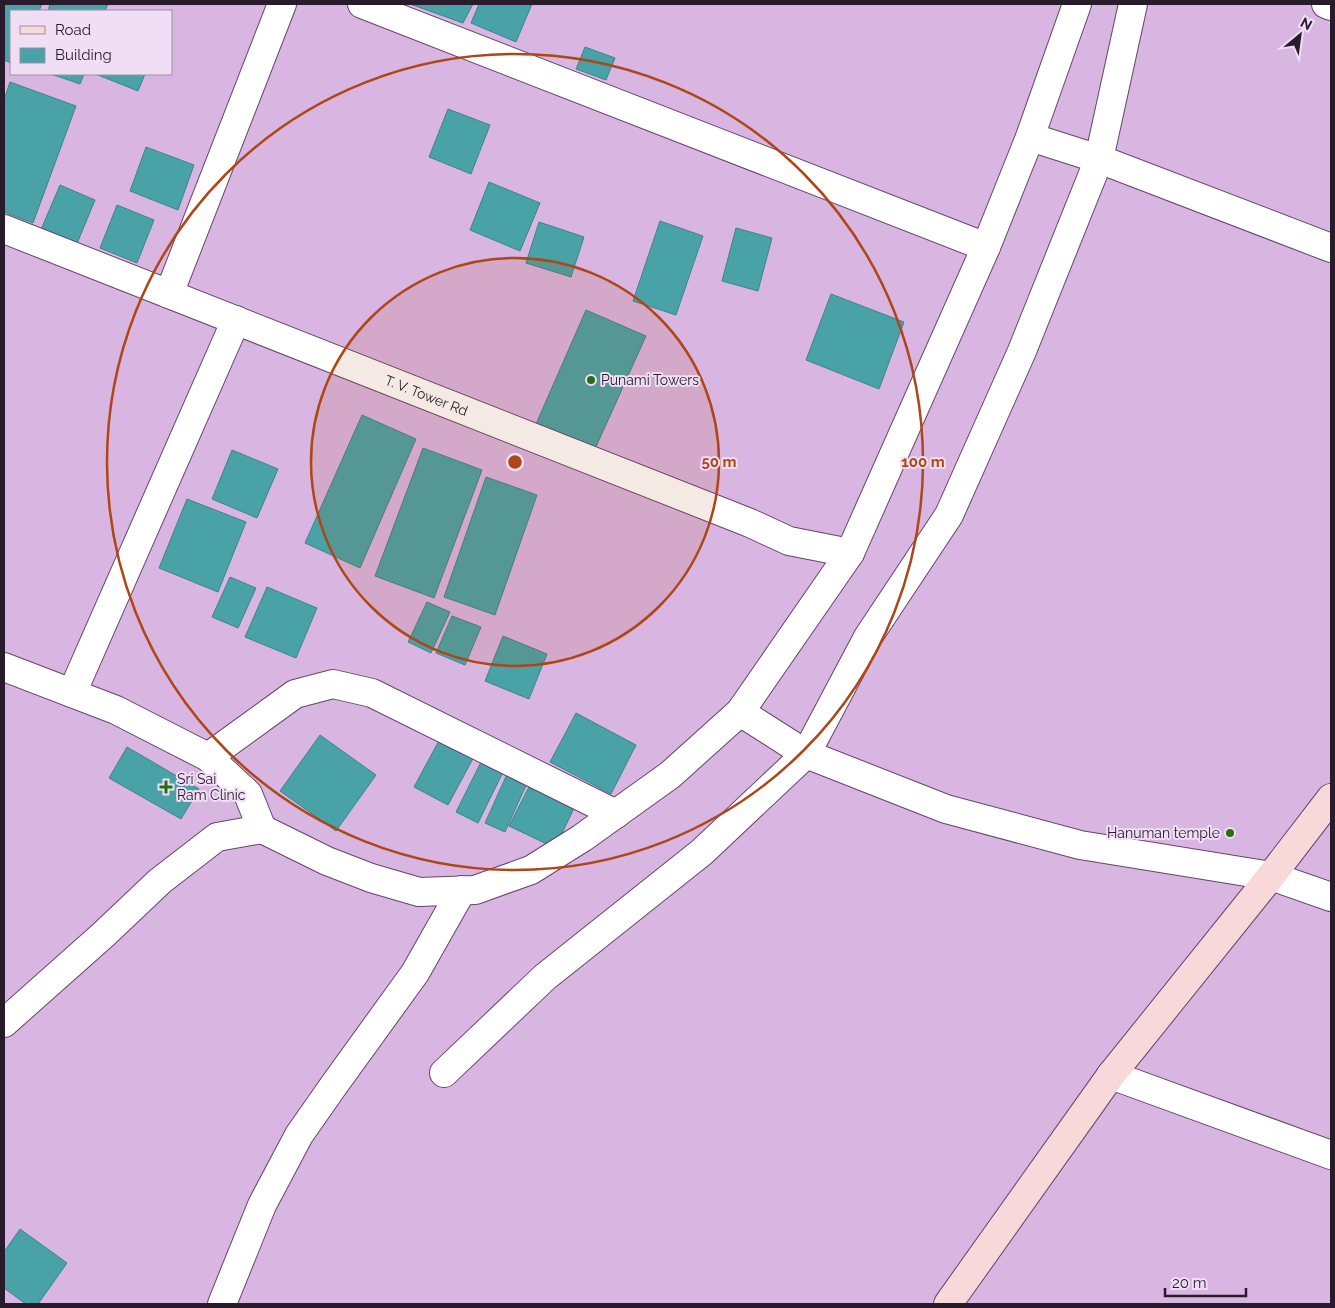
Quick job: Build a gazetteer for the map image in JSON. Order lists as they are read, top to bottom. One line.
{"streets":{"street":["T. V. Tower Rd"]},"places":{"other":["Punami Towers","Hanuman temple"],"health":["Sri Sai Ram Clinic"]},"legend":["Road","Building"],"scale_bar":"20 m","north":"top right","rings":["50 m","100 m"]}
